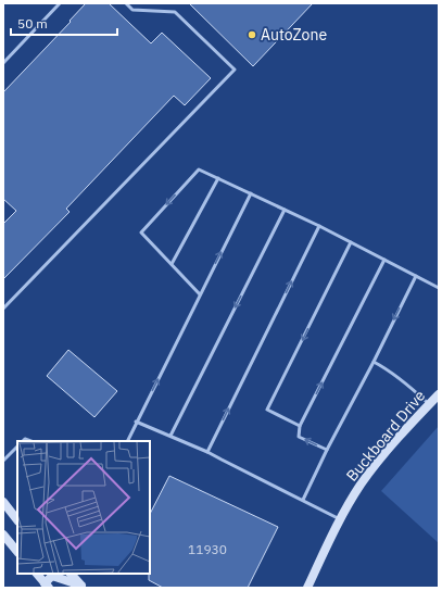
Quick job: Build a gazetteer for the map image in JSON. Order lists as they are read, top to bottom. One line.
{"streets":{"street":["Buckboard Drive"]},"places":["AutoZone"],"house_numbers":["11930"],"scale_bar":"50 m"}
